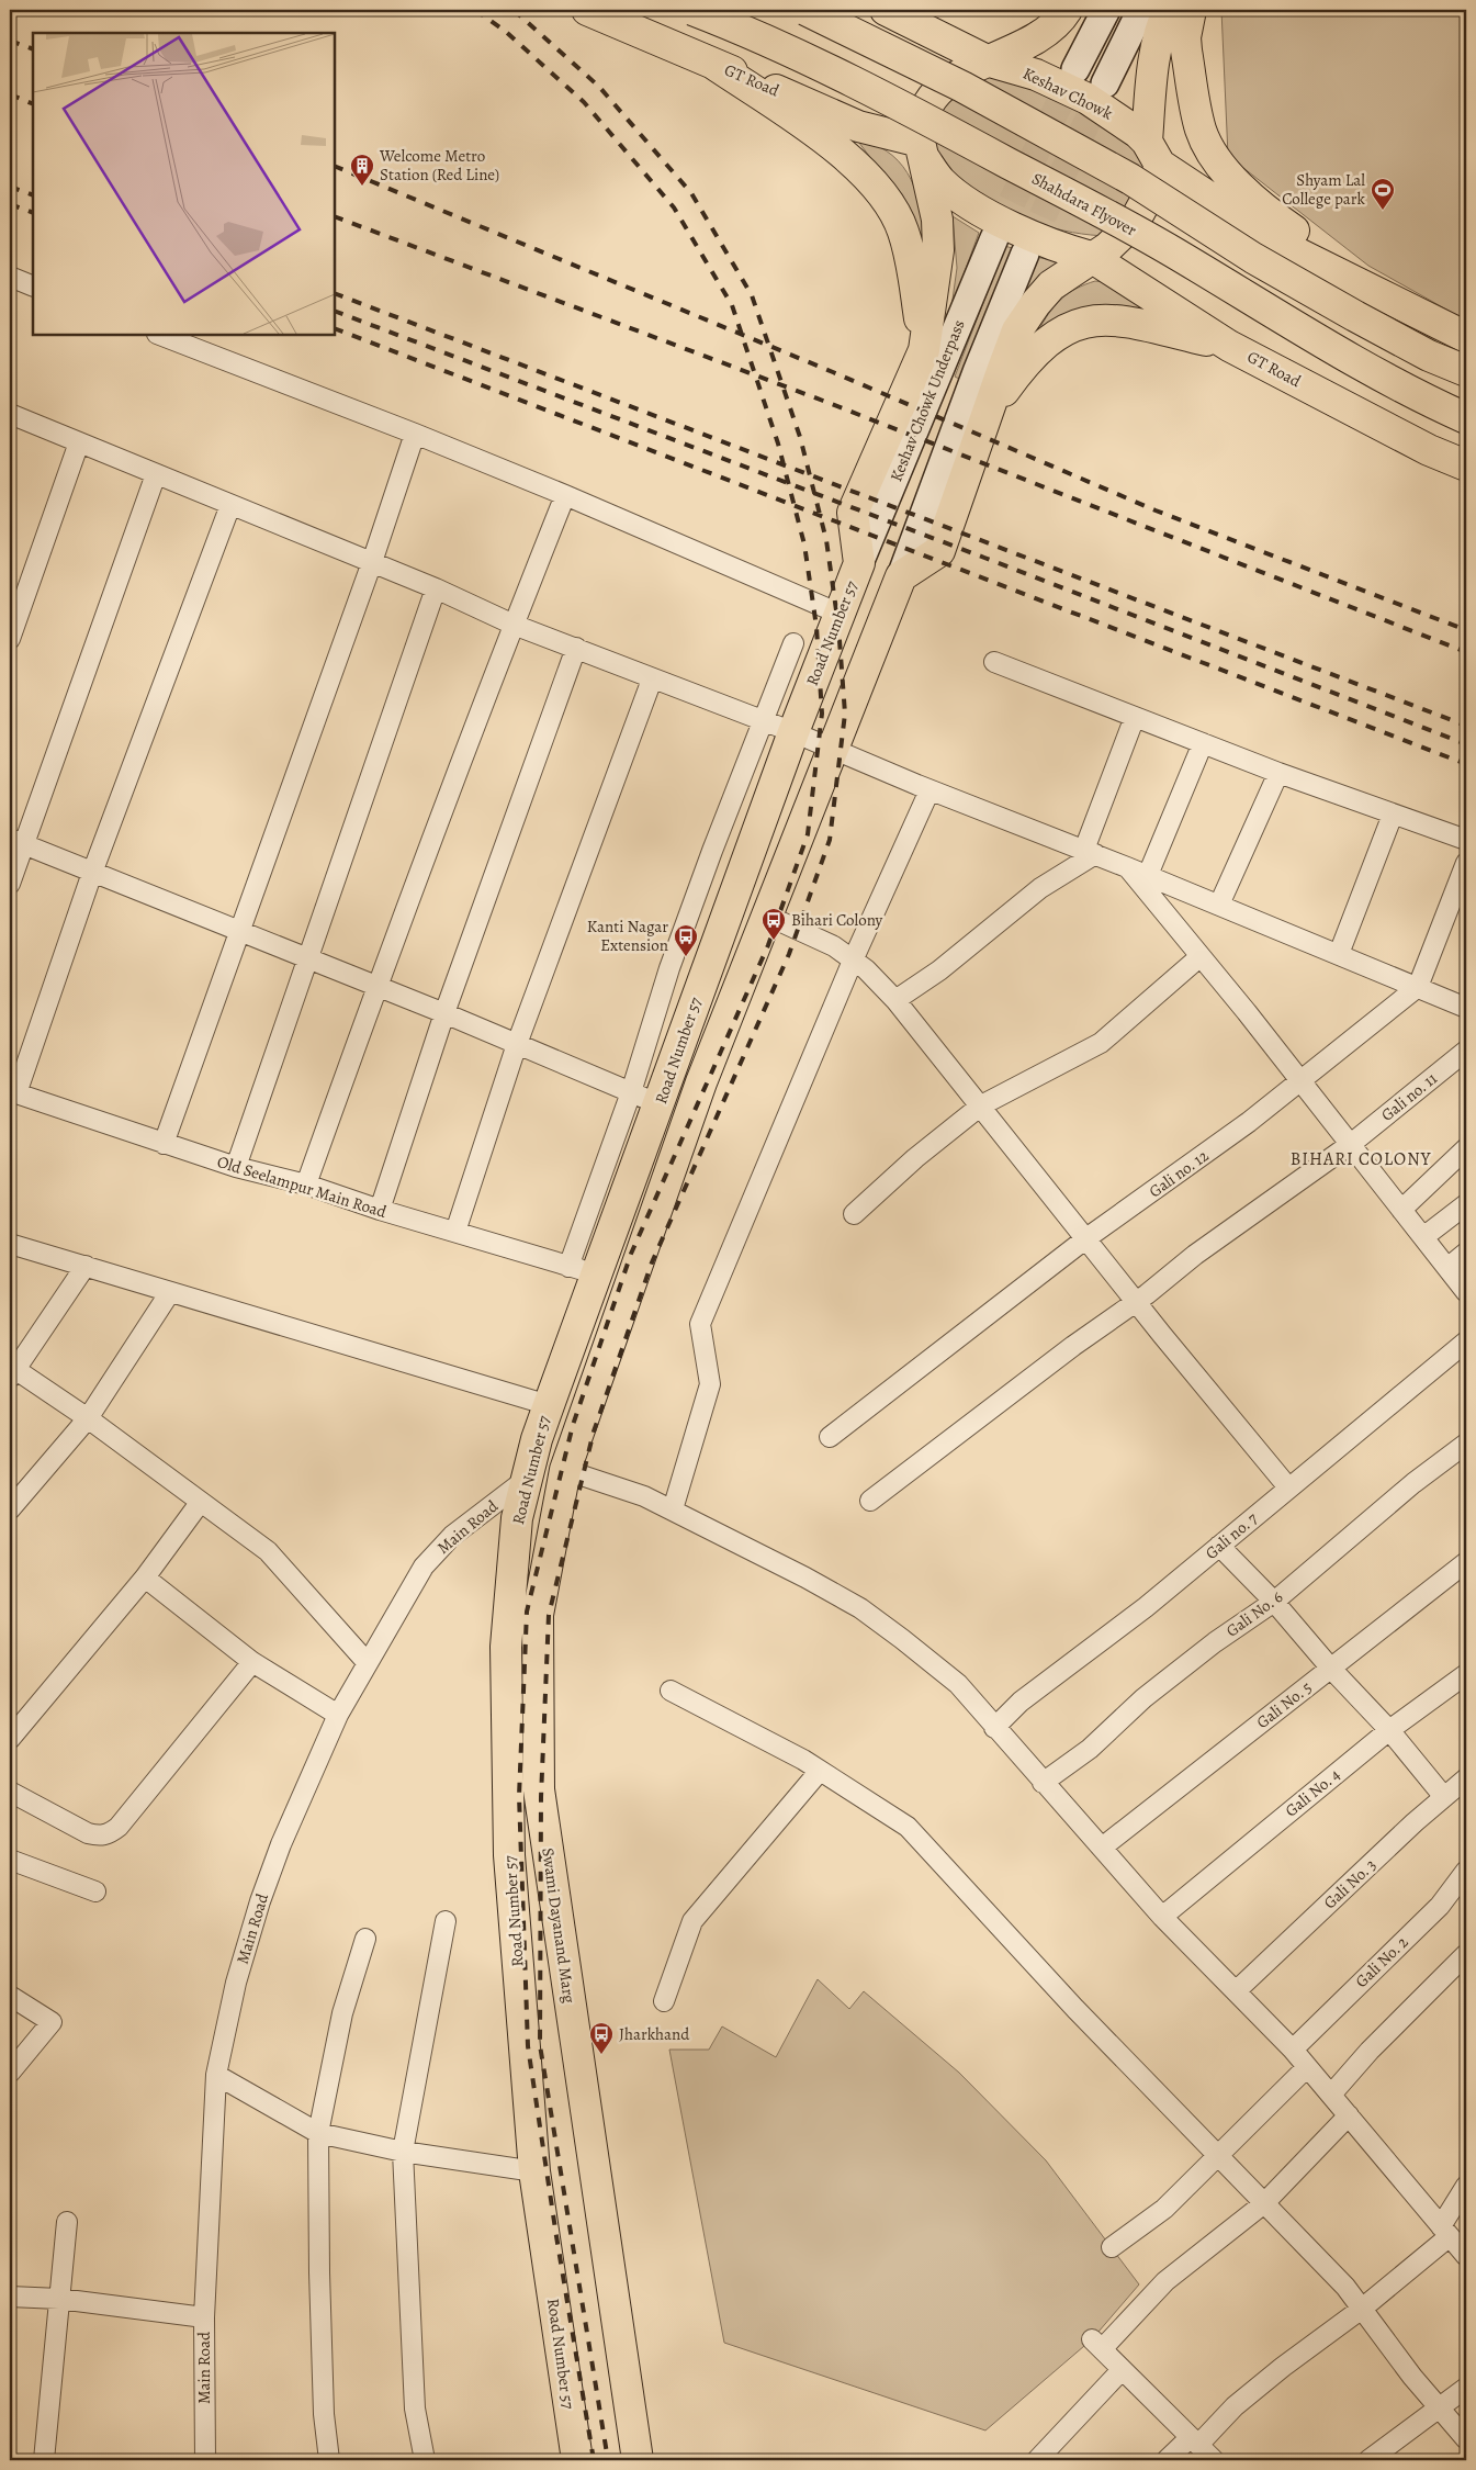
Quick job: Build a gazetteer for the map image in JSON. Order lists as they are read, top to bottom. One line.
{"streets":{"main road":["GT Road","Keshav Chowk","Shahdara Flyover","Keshav Chowk Underpass","Road Number 57","Swami Dayanand Marg"],"street":["Gali no. 11","Gali no. 12","Old Seelampur Main Road","Main Road","Gali no. 7","Gali No. 6","Gali No. 5","Gali No. 4","Gali No. 3","Gali No. 2"]},"crossings":[["Keshav Chowk Underpass","Road Number 57"],["Road Number 57","Old Seelampur Main Road"],["Road Number 57","Main Road"],["Road Number 57","Swami Dayanand Marg"]],"districts":["BIHARI COLONY"],"places":{"building":["Welcome Metro Station (Red Line)"],"sports":["Shyam Lal College park"],"bus stop":["Bihari Colony","Kanti Nagar Extension","Jharkhand"]}}
